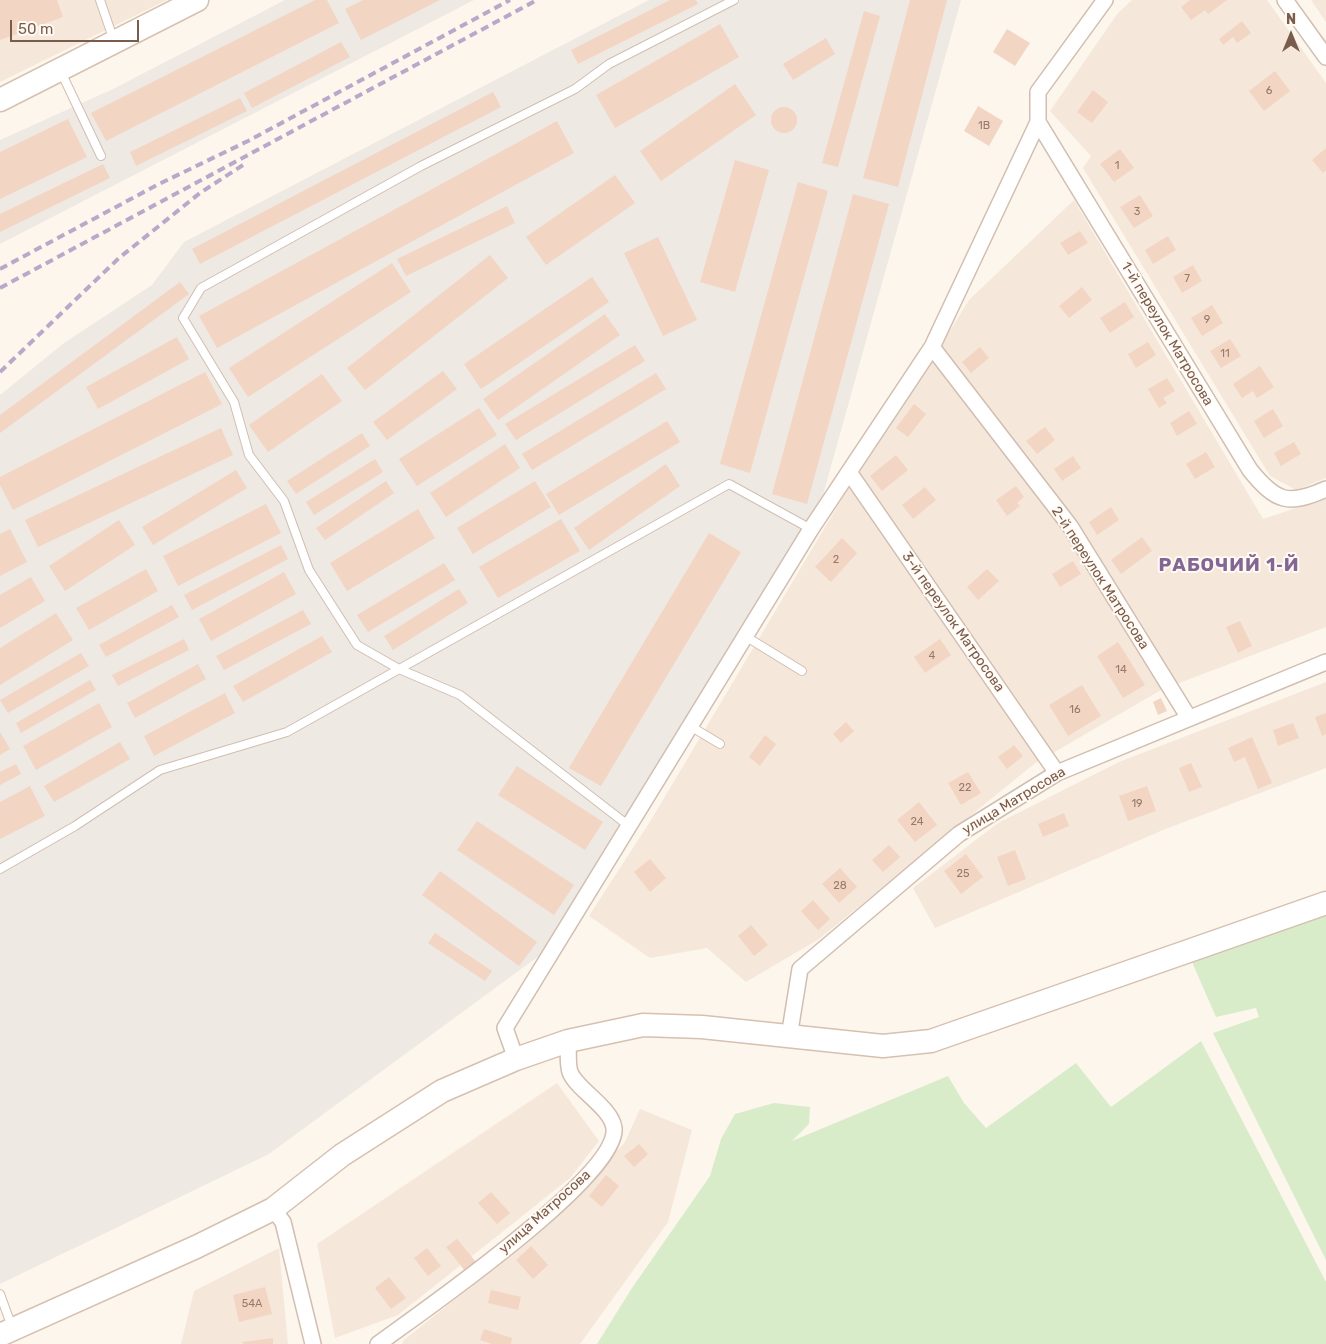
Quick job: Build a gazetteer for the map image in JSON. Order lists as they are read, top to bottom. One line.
{"streets":{"street":["1-й переулок Матросова","2-й переулок Матросова","3-й переулок Матросова","улица Матросова"]},"crossings":[["2-й переулок Матросова","улица Матросова"],["3-й переулок Матросова","улица Матросова"]],"districts":["РАБОЧИЙ 1‑Й"],"house_numbers":["6","1В","1","3","7","9","11","2","4","14","16","22","19","24","25","28","54А"],"scale_bar":"50 m","north":"top"}
